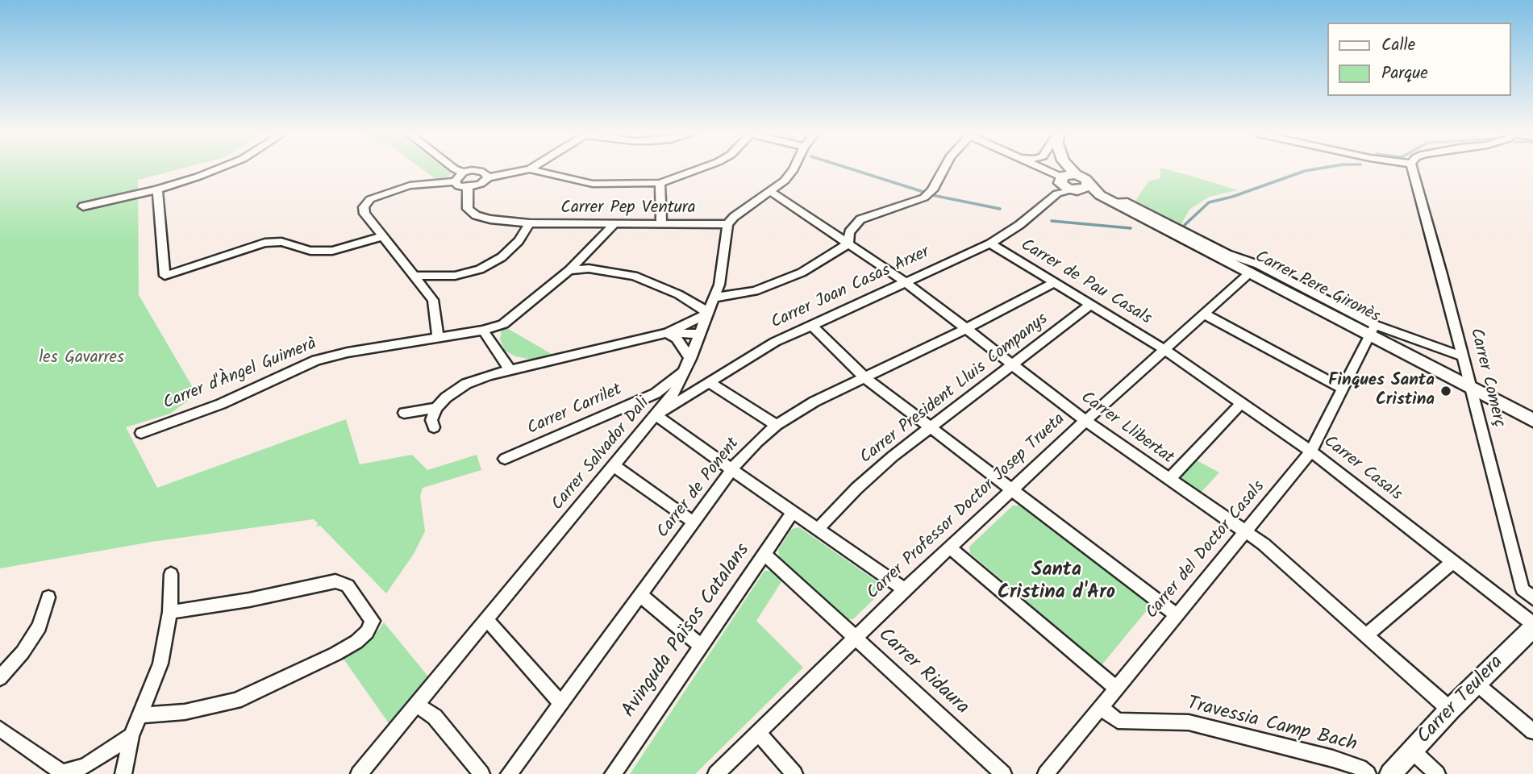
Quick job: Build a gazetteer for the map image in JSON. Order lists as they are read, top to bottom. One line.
{"streets":{"street":["Carrer Pep Ventura","Carrer de Pau Casals","Carrer Pere Gironès","Carrer Joan Casas Arxer","Carrer d'Àngel Guimerà","Carrer Comerç","Carrer President Lluis Companys","Carrer Carrilet","Carrer Llibertat","Carrer Salvador Dali","Carrer Casals","Carrer de Ponent","Carrer Professor Doctor Josep Trueta","Carrer del Doctor Casals","Avinguda Països Catalans","Carrer Ridaura","Carrer Teulera","Travessia Camp Bach"]},"crossings":[["Carrer Pep Ventura","Carrer d'Àngel Guimerà"],["Carrer Pep Ventura","Carrer Salvador Dali"],["Carrer de Pau Casals","Carrer Joan Casas Arxer"],["Carrer de Pau Casals","Carrer President Lluis Companys"],["Carrer de Pau Casals","Carrer Casals"],["Carrer de Pau Casals","Carrer de Ponent"],["Carrer de Pau Casals","Carrer Professor Doctor Josep Trueta"],["Carrer Pere Gironès","Carrer Comerç"],["Carrer Pere Gironès","Carrer Professor Doctor Josep Trueta"],["Carrer Pere Gironès","Carrer del Doctor Casals"],["Carrer Joan Casas Arxer","Carrer Llibertat"],["Carrer Joan Casas Arxer","Carrer Salvador Dali"],["Carrer President Lluis Companys","Carrer Llibertat"],["Carrer Carrilet","Carrer Salvador Dali"],["Carrer Llibertat","Carrer de Ponent"],["Carrer Llibertat","Carrer Professor Doctor Josep Trueta"],["Carrer Llibertat","Carrer del Doctor Casals"],["Carrer Llibertat","Carrer Teulera"],["Carrer Casals","Carrer Professor Doctor Josep Trueta"],["Carrer Casals","Carrer del Doctor Casals"],["Carrer Casals","Carrer Teulera"],["Carrer Professor Doctor Josep Trueta","Carrer Ridaura"],["Carrer del Doctor Casals","Travessia Camp Bach"],["Avinguda Països Catalans","Carrer Ridaura"]],"districts":["Santa Cristina d'Aro"],"parks":["les Gavarres"],"places":["Finques Santa Cristina"],"legend":["Calle","Parque"]}
